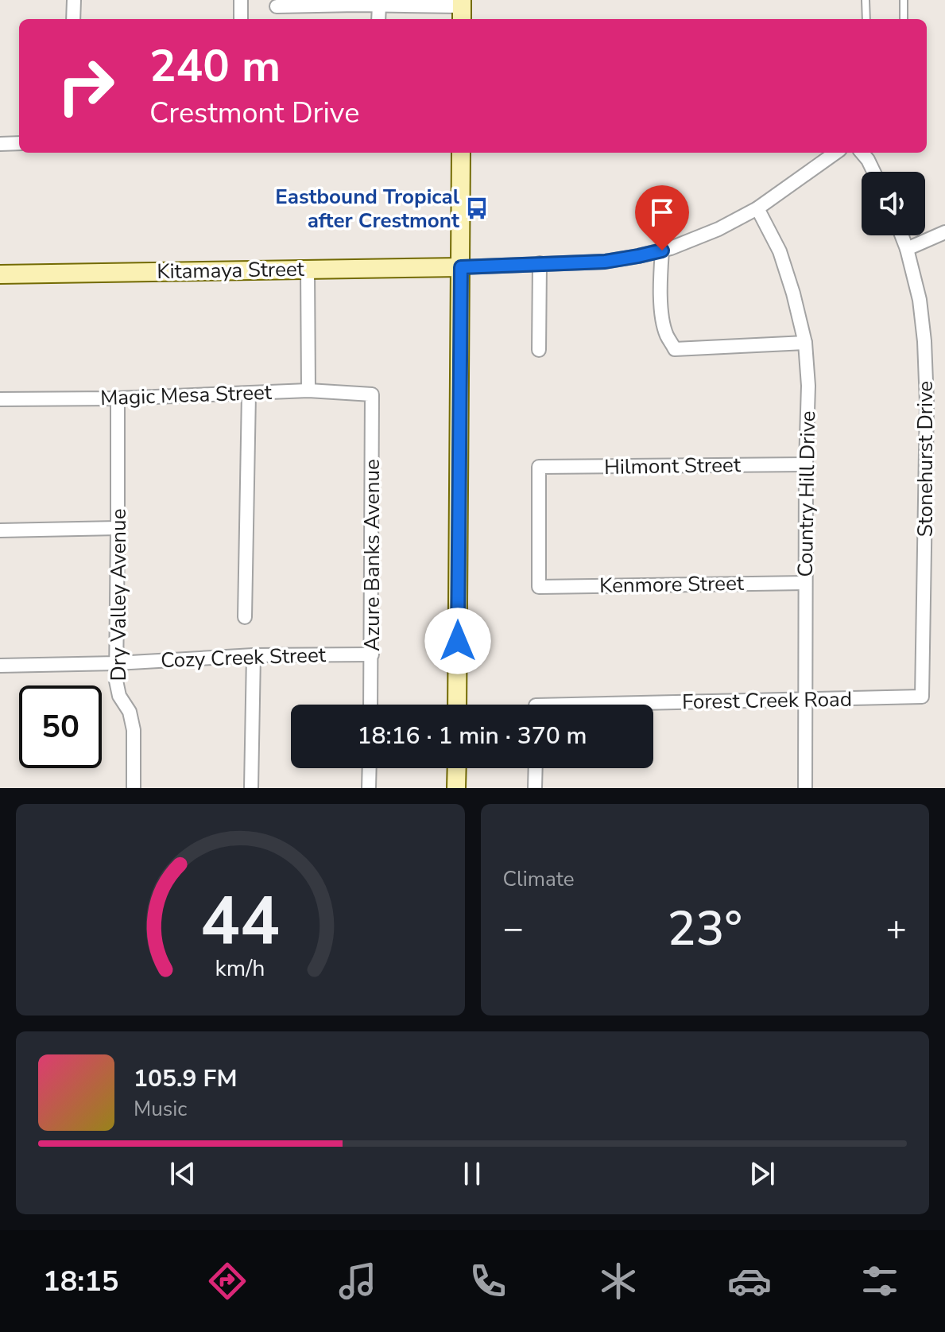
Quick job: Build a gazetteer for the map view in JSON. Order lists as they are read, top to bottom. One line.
{"streets":{"main road":["Kitamaya Street"],"street":["Magic Mesa Street","Stonehurst Drive","Hilmont Street","Country Hill Drive","Azure Banks Avenue","Kenmore Street","Dry Valley Avenue","Cozy Creek Street","Forest Creek Road"]},"crossings":[["Magic Mesa Street","Azure Banks Avenue"],["Magic Mesa Street","Dry Valley Avenue"],["Stonehurst Drive","Forest Creek Road"],["Hilmont Street","Country Hill Drive"],["Hilmont Street","Kenmore Street"],["Country Hill Drive","Kenmore Street"],["Country Hill Drive","Forest Creek Road"],["Azure Banks Avenue","Cozy Creek Street"],["Dry Valley Avenue","Cozy Creek Street"]],"places":{"bus stop":["Eastbound Tropical after Crestmont"]},"page":{"turn":["240 m","Crestmont Drive"],"limit":"50","trip":"18:16 · 1 min · 370 m","tile":"Climate","heat":["−","23°","+"],"song":["105.9 FM","Music"],"tabs":"18:15","gauge":["44","km/h"]}}
